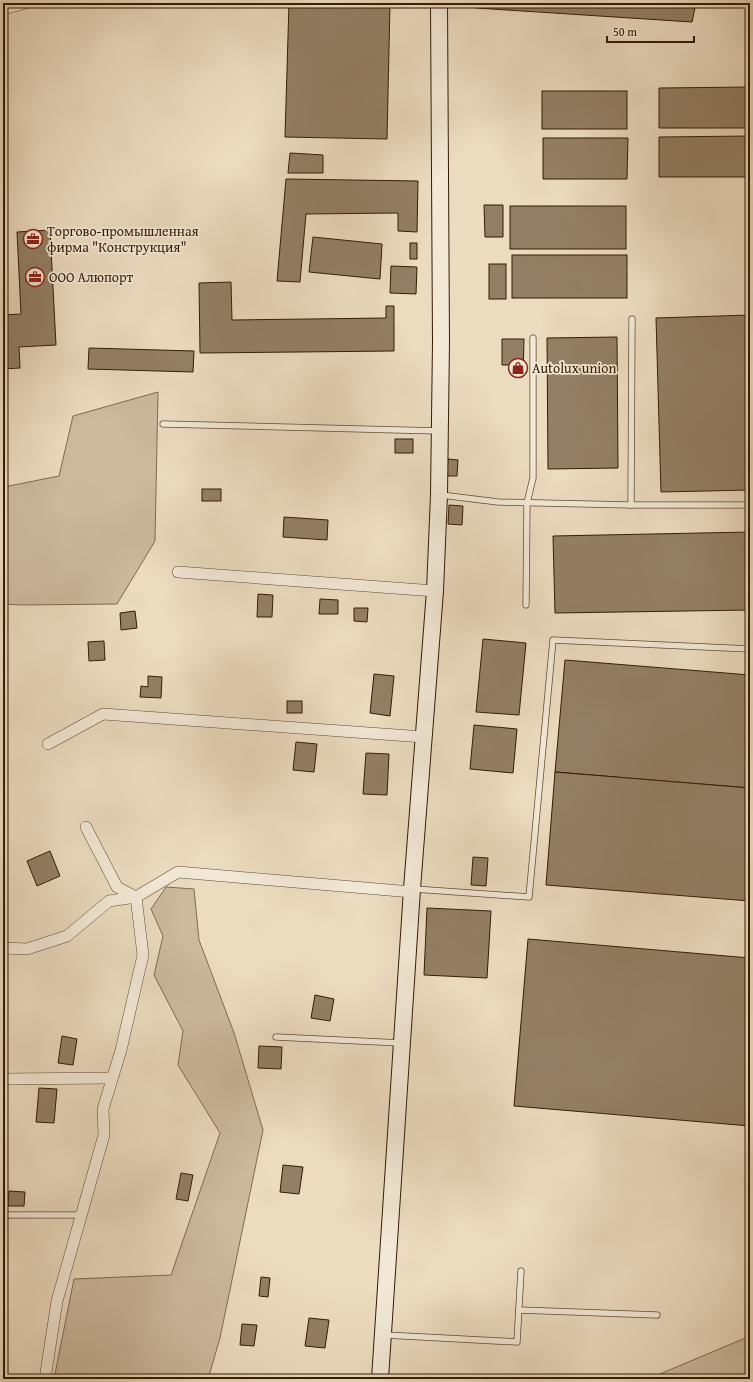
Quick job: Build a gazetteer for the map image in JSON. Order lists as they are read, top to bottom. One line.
{"places":{"office":["Торгово-промышленная фирма \"Конструкция\"","ООО Алюпорт"],"shop":["Autolux union"]},"scale_bar":"50 m"}
